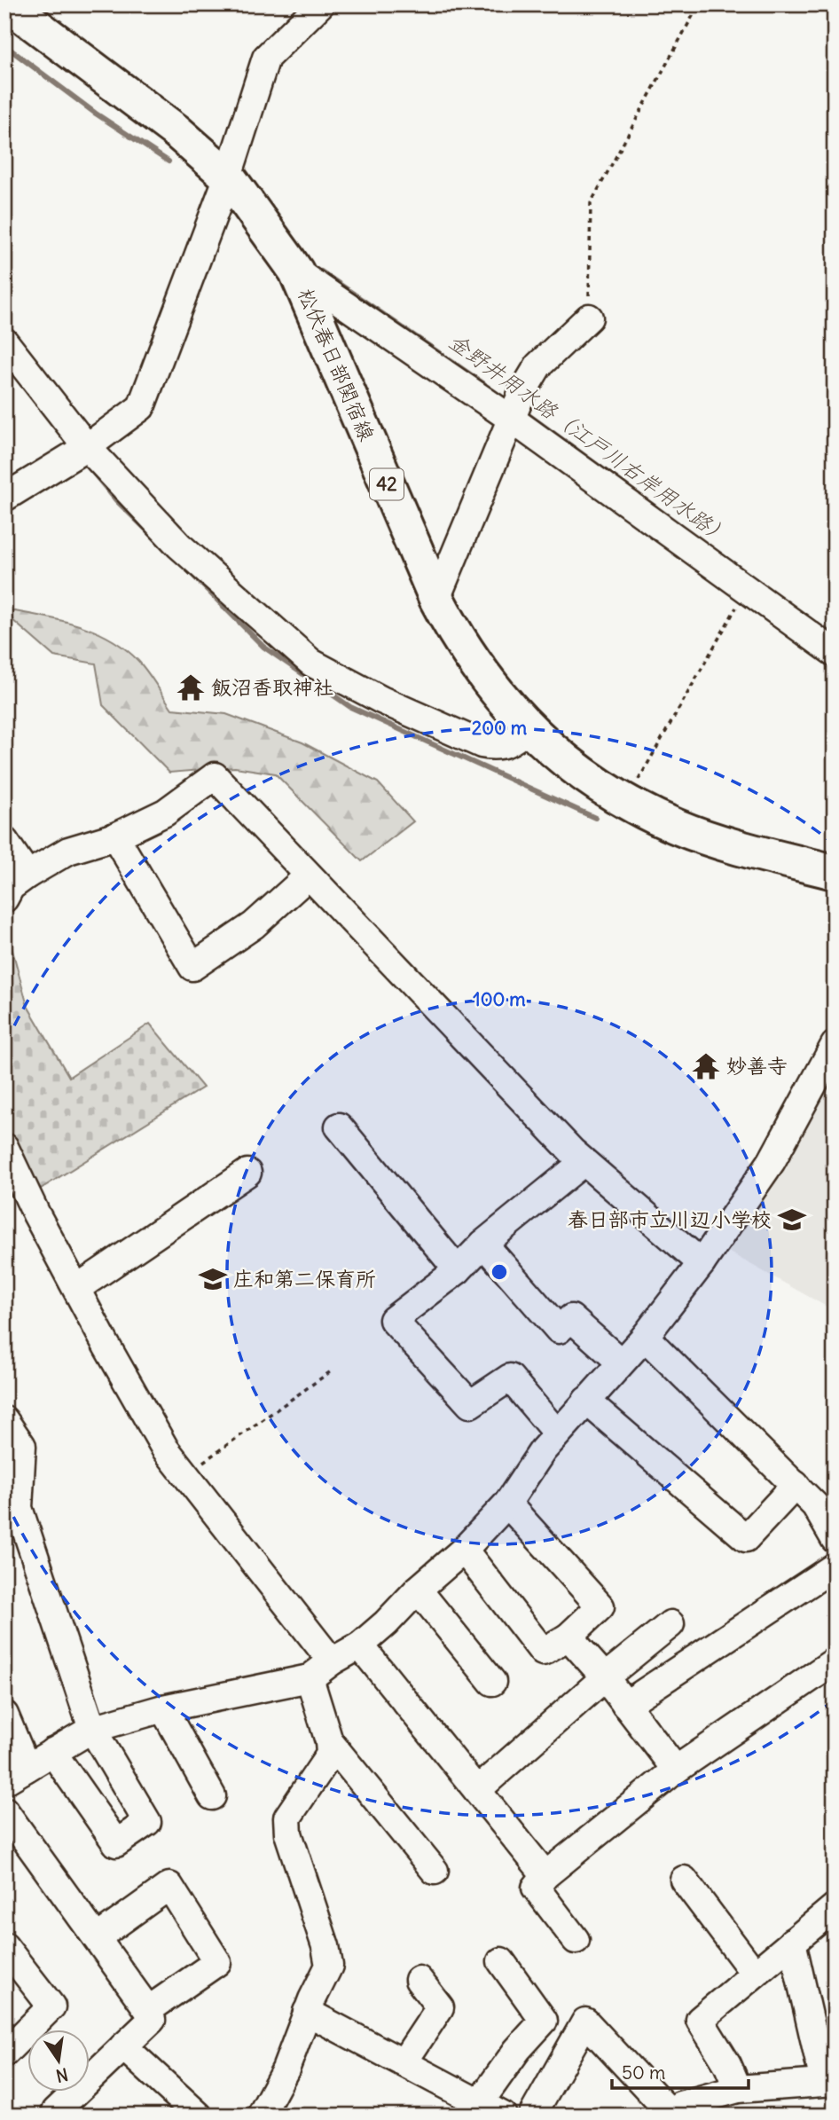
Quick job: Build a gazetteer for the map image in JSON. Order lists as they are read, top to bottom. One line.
{"streets":{"main road":["松伏春日部関宿線","42"]},"water":["金野井用水路（江戸川右岸用水路）"],"places":{"temple":["飯沼香取神社","妙善寺"],"school or university":["春日部市立川辺小学校","庄和第二保育所"]},"scale_bar":"50 m","north":"bottom","rings":["200 m","100 m"]}
